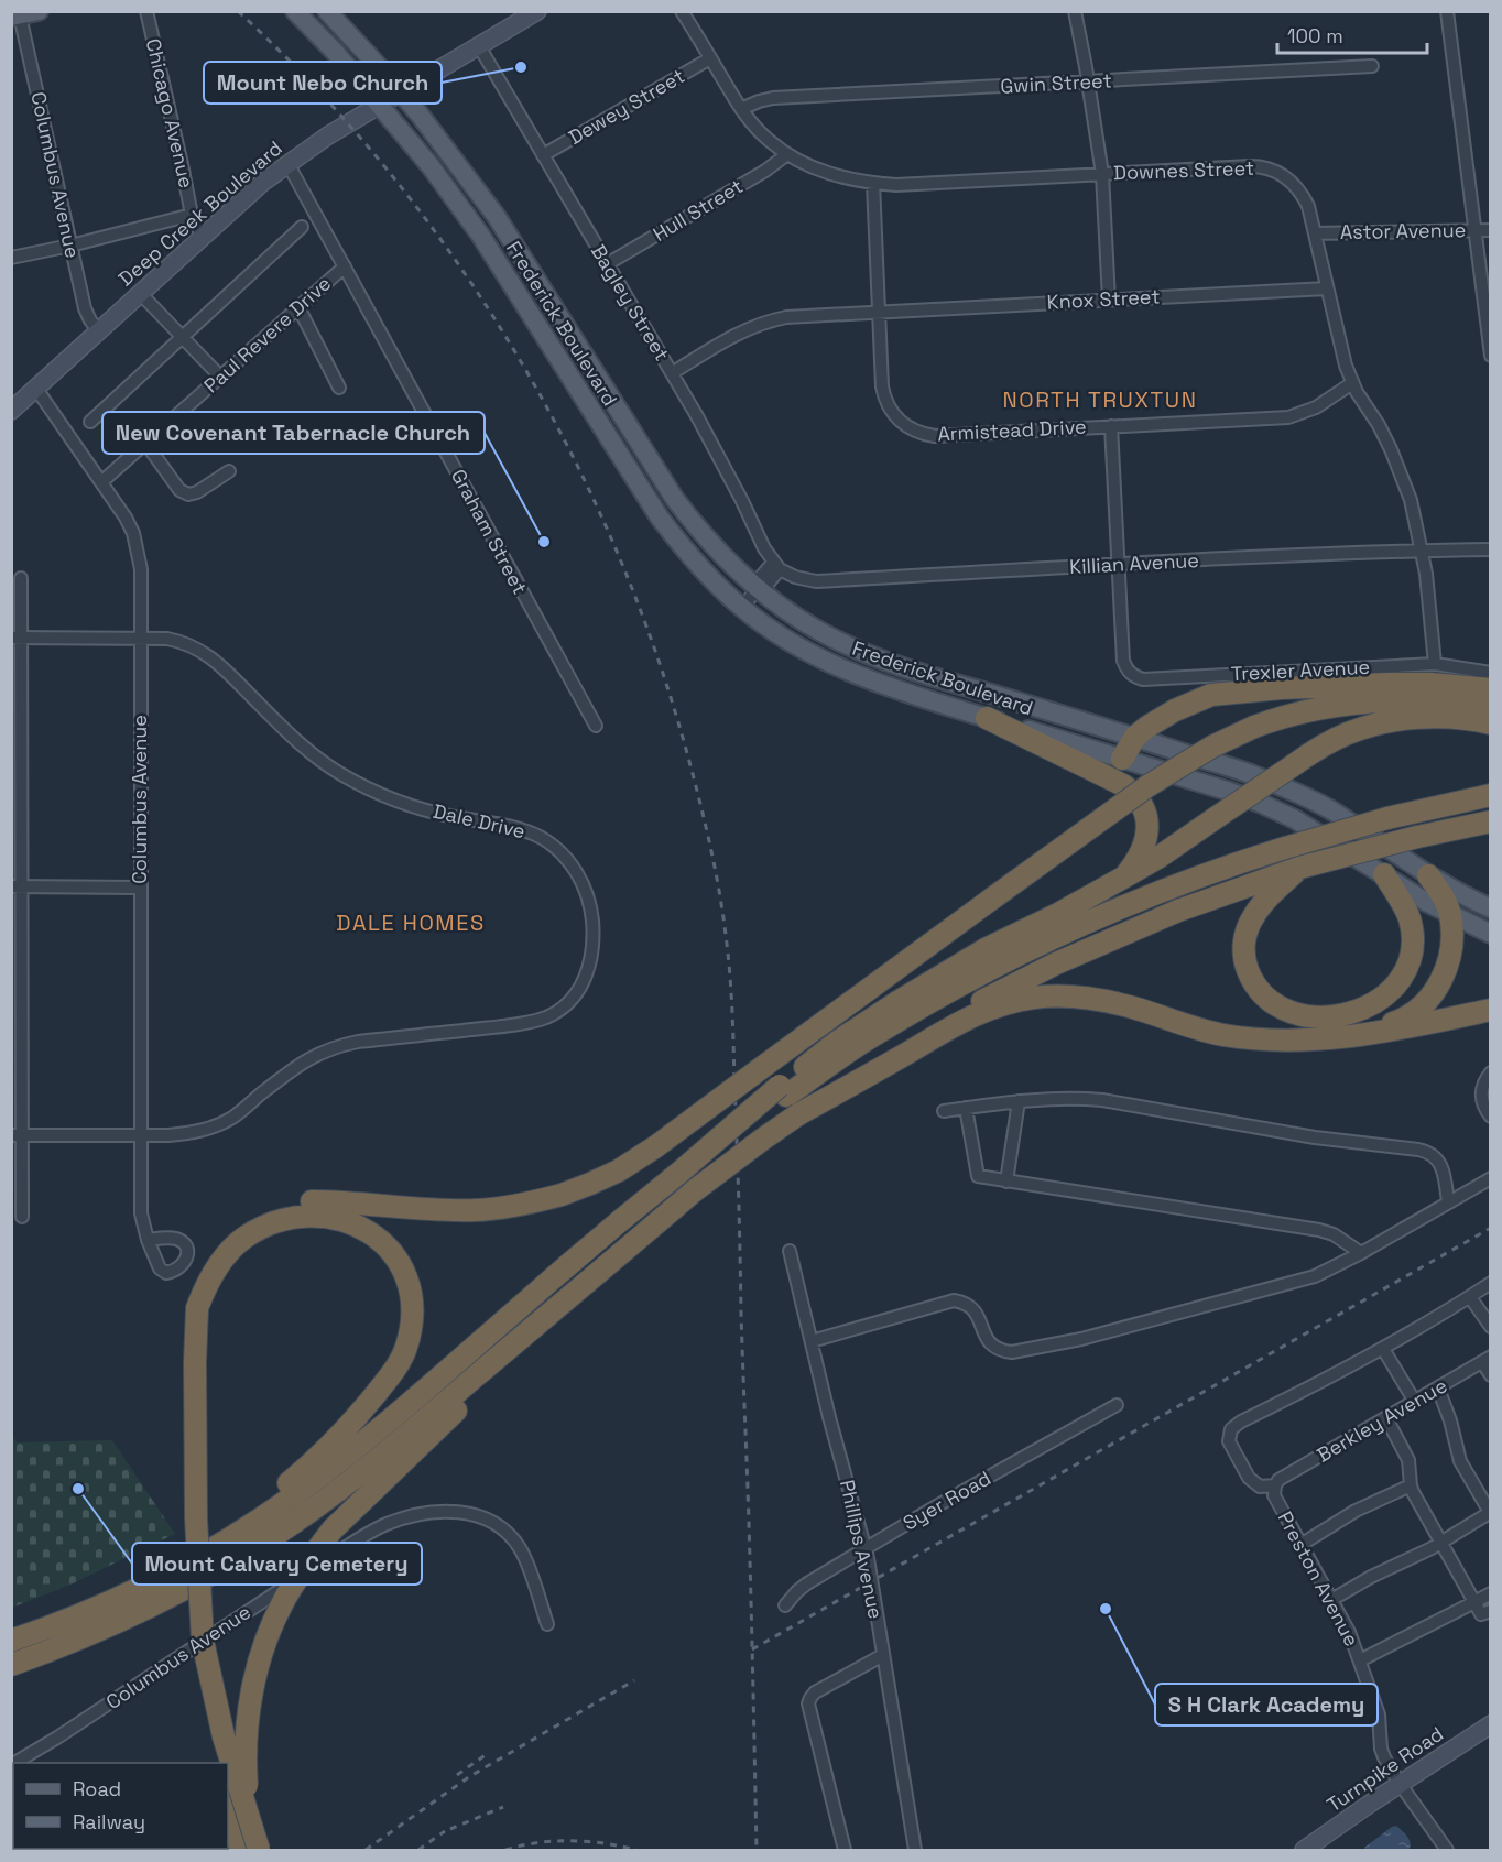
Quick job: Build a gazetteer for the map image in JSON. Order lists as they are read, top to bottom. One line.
{"streets":{"main road":["Frederick Boulevard"],"street":["Gwin Street","Dewey Street","Chicago Avenue","Downes Street","Columbus Avenue","Hull Street","Deep Creek Boulevard","Astor Avenue","Knox Street","Bagley Street","Paul Revere Drive","Armistead Drive","Graham Street","Killian Avenue","Trexler Avenue","Dale Drive","Berkley Avenue","Syer Road","Phillips Avenue","Preston Avenue","Turnpike Road"]},"crossings":[["Gwin Street","Downes Street"],["Dewey Street","Downes Street"],["Dewey Street","Bagley Street"],["Chicago Avenue","Deep Creek Boulevard"],["Downes Street","Hull Street"],["Downes Street","Astor Avenue"],["Downes Street","Knox Street"],["Downes Street","Armistead Drive"],["Downes Street","Killian Avenue"],["Downes Street","Trexler Avenue"],["Columbus Avenue","Deep Creek Boulevard"],["Columbus Avenue","Paul Revere Drive"],["Columbus Avenue","Dale Drive"],["Hull Street","Bagley Street"],["Deep Creek Boulevard","Bagley Street"],["Deep Creek Boulevard","Frederick Boulevard"],["Deep Creek Boulevard","Graham Street"],["Knox Street","Armistead Drive"],["Bagley Street","Killian Avenue"],["Paul Revere Drive","Graham Street"],["Killian Avenue","Trexler Avenue"],["Berkley Avenue","Preston Avenue"],["Syer Road","Phillips Avenue"],["Preston Avenue","Turnpike Road"]],"districts":["NORTH TRUXTUN","DALE HOMES"],"places":["Mount Nebo Church","New Covenant Tabernacle Church","Mount Calvary Cemetery","S H Clark Academy"],"legend":["Road","Railway"],"scale_bar":"100 m"}
